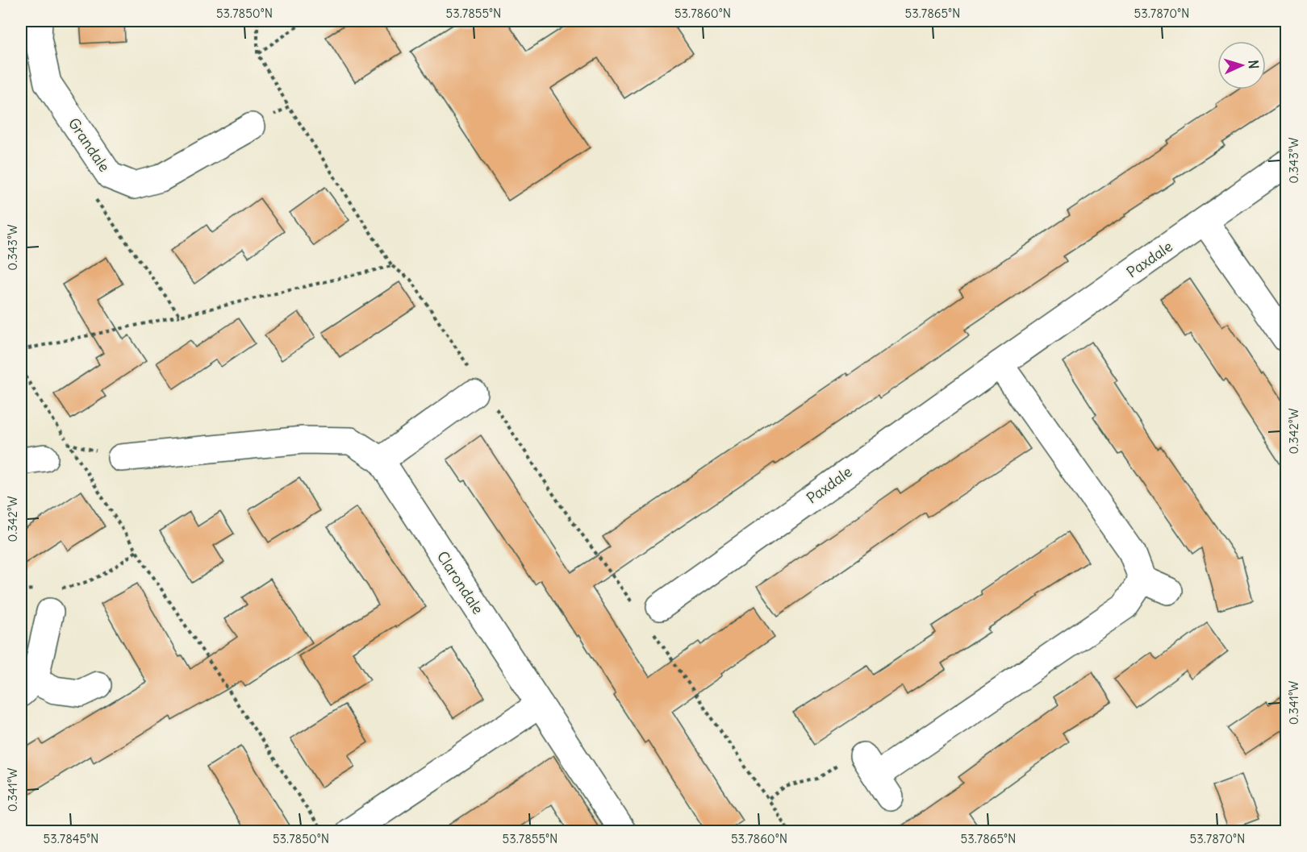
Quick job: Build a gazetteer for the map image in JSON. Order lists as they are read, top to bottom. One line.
{"streets":{"street":["Grandale","Paxdale","Clarondale"]},"north":"right","coordinates":["53.7850°N","53.7855°N","53.7860°N","53.7865°N","53.7870°N","0.343°W","0.342°W","0.341°W","53.7845°N"]}
